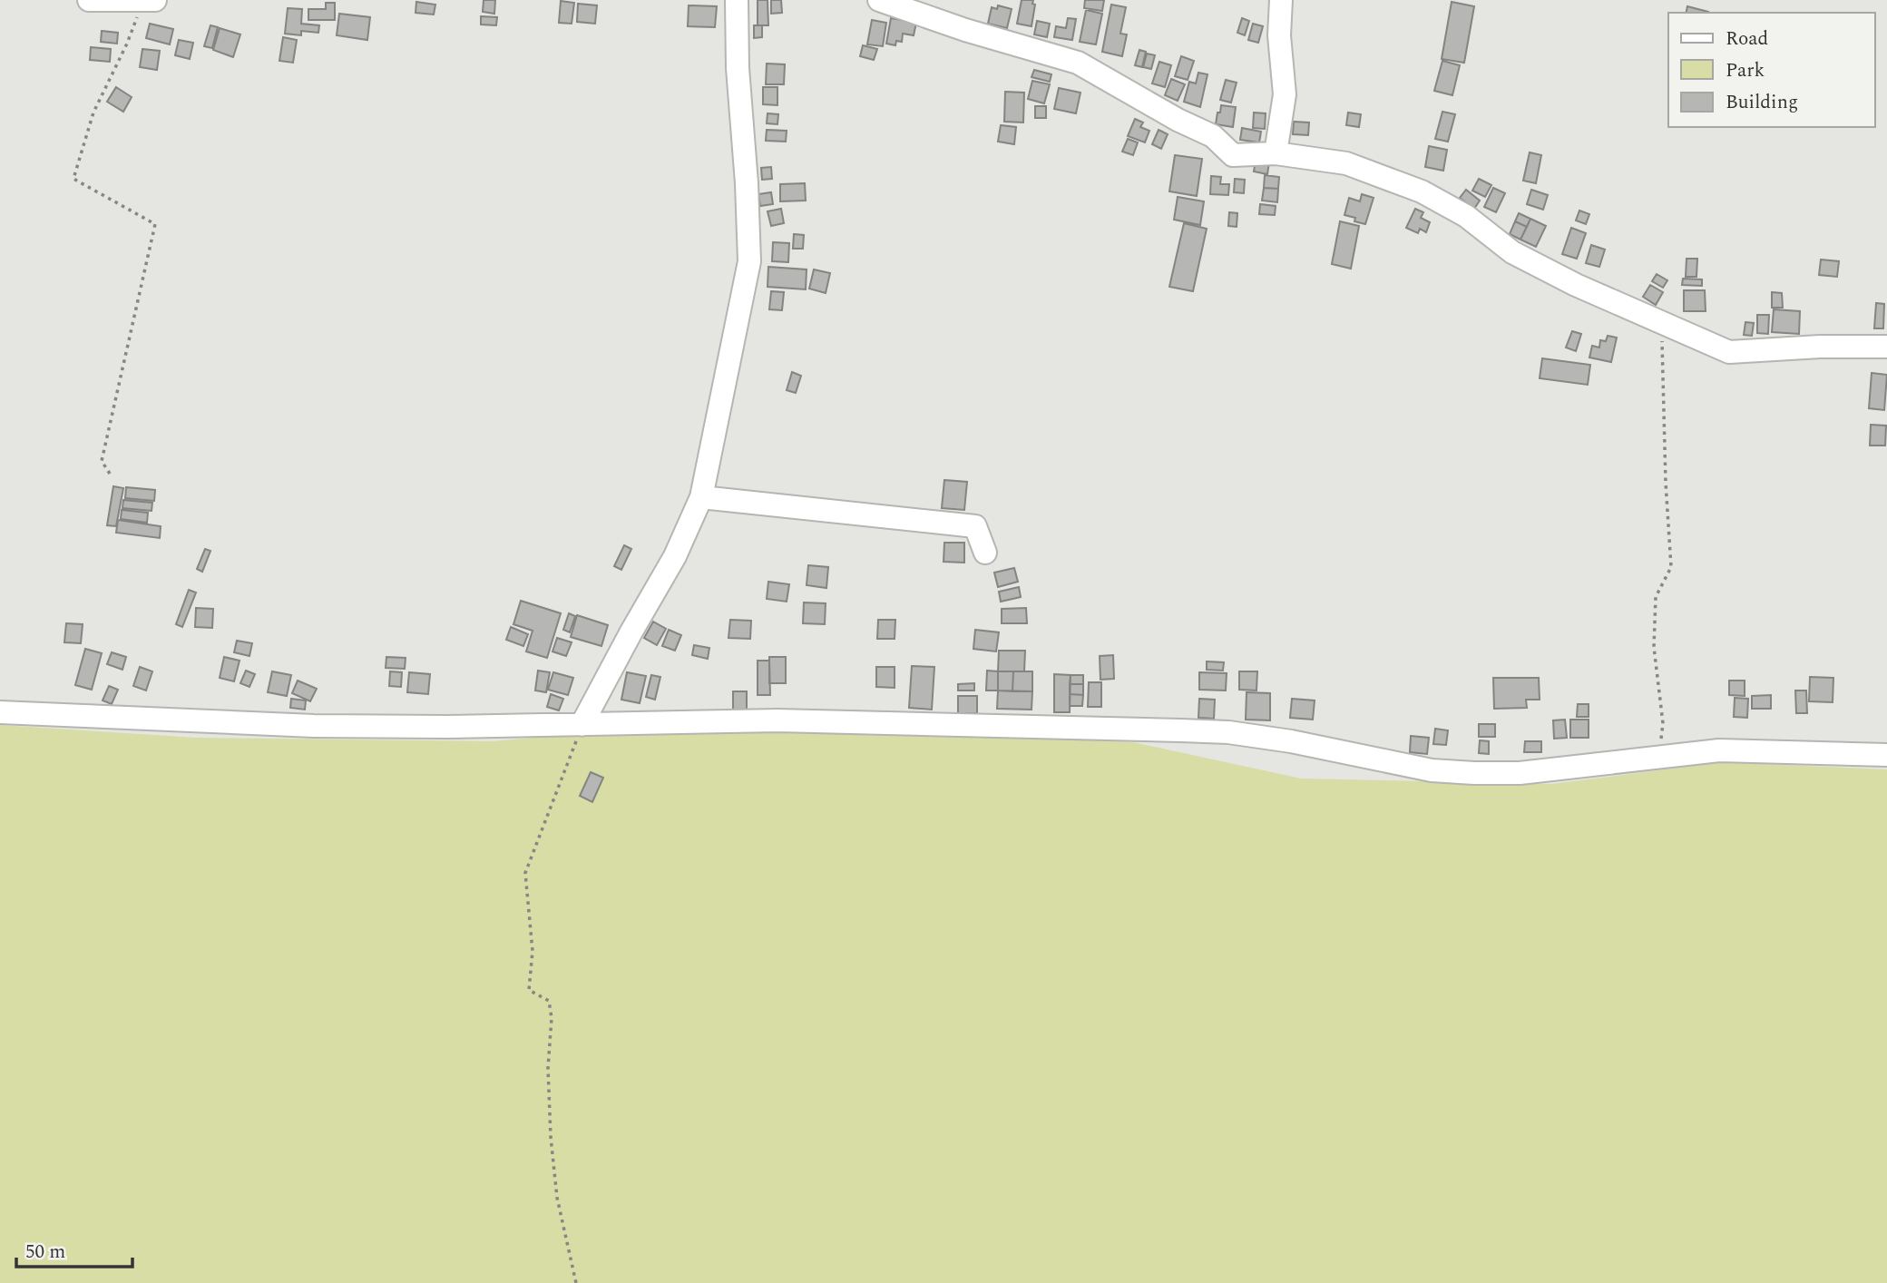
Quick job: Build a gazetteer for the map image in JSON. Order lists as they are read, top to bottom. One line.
{"legend":["Road","Park","Building"],"scale_bar":"50 m"}
